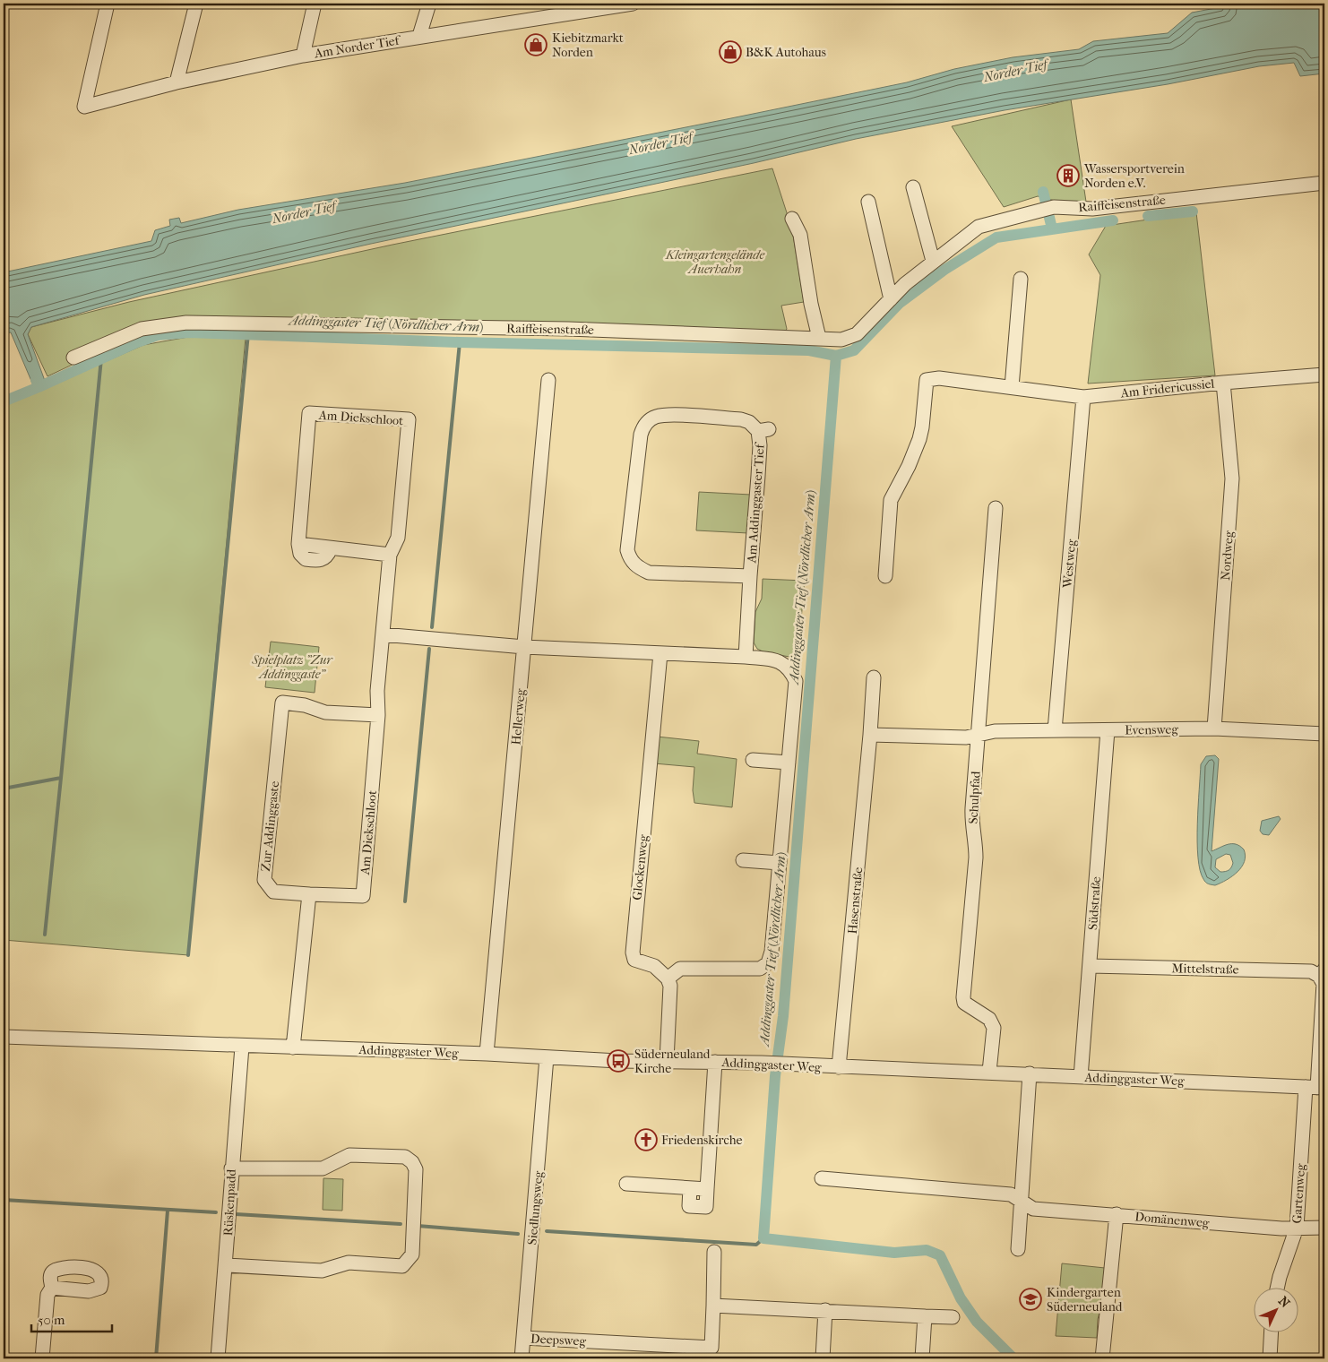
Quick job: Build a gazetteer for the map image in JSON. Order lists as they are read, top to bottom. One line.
{"streets":{"street":["Am Norder Tief","Raiffeisenstraße","Am Fridericussiel","Am Diekschloot","Am Addinggaster Tief","Nordweg","Westweg","Hellerweg","Evensweg","Schulpfad","Zur Addinggaste","Glockenweg","Hasenstraße","Südstraße","Mittelstraße","Addinggaster Weg","Gartenweg","Rüskenpadd","Siedlungsweg","Domänenweg","Deepsweg"]},"crossings":[["Am Fridericussiel","Nordweg"],["Am Fridericussiel","Westweg"],["Am Diekschloot","Zur Addinggaste"],["Nordweg","Evensweg"],["Westweg","Evensweg"],["Hellerweg","Addinggaster Weg"],["Evensweg","Schulpfad"],["Evensweg","Südstraße"],["Schulpfad","Addinggaster Weg"],["Hasenstraße","Addinggaster Weg"],["Südstraße","Mittelstraße"],["Südstraße","Addinggaster Weg"],["Mittelstraße","Addinggaster Weg"],["Mittelstraße","Gartenweg"],["Addinggaster Weg","Gartenweg"],["Addinggaster Weg","Rüskenpadd"],["Addinggaster Weg","Siedlungsweg"],["Gartenweg","Domänenweg"],["Siedlungsweg","Deepsweg"]],"water":["Norder Tief","Addinggaster Tief (Nördlicher Arm)"],"parks":["Kleingartengelände Auerhahn","Spielplatz \"Zur Addinggaste\""],"places":{"shop":["Kiebitzmarkt Norden","B&K Autohaus"],"building":["Wassersportverein Norden e.V."],"bus stop":["Süderneuland Kirche"],"church":["Friedenskirche"],"school or university":["Kindergarten Süderneuland"]},"scale_bar":"50 m","north":"top right"}
